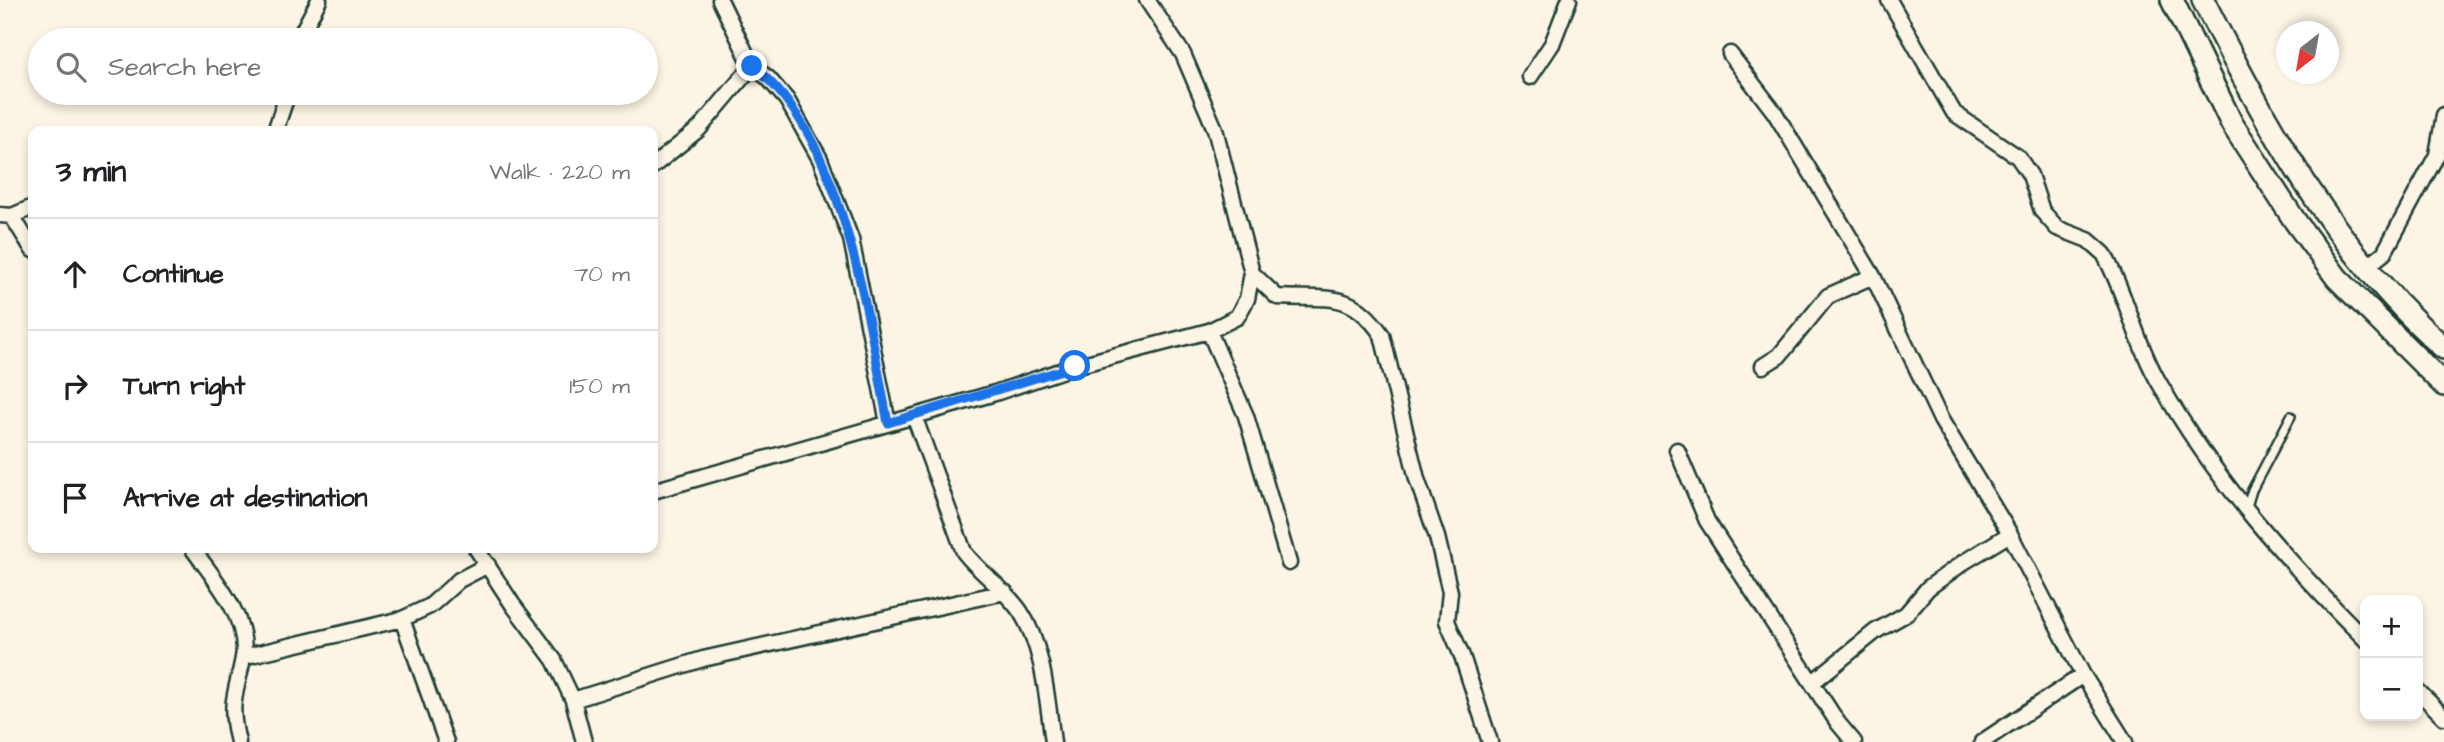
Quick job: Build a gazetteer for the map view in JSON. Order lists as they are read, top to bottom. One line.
{"north":"bottom left","page":{"search":"Search here","heading":["3 min","Walk · 220 m"],"list":[["Continue","70 m"],["Turn right","150 m"],"Arrive at destination"],"map_buttons":["+","−"]}}
